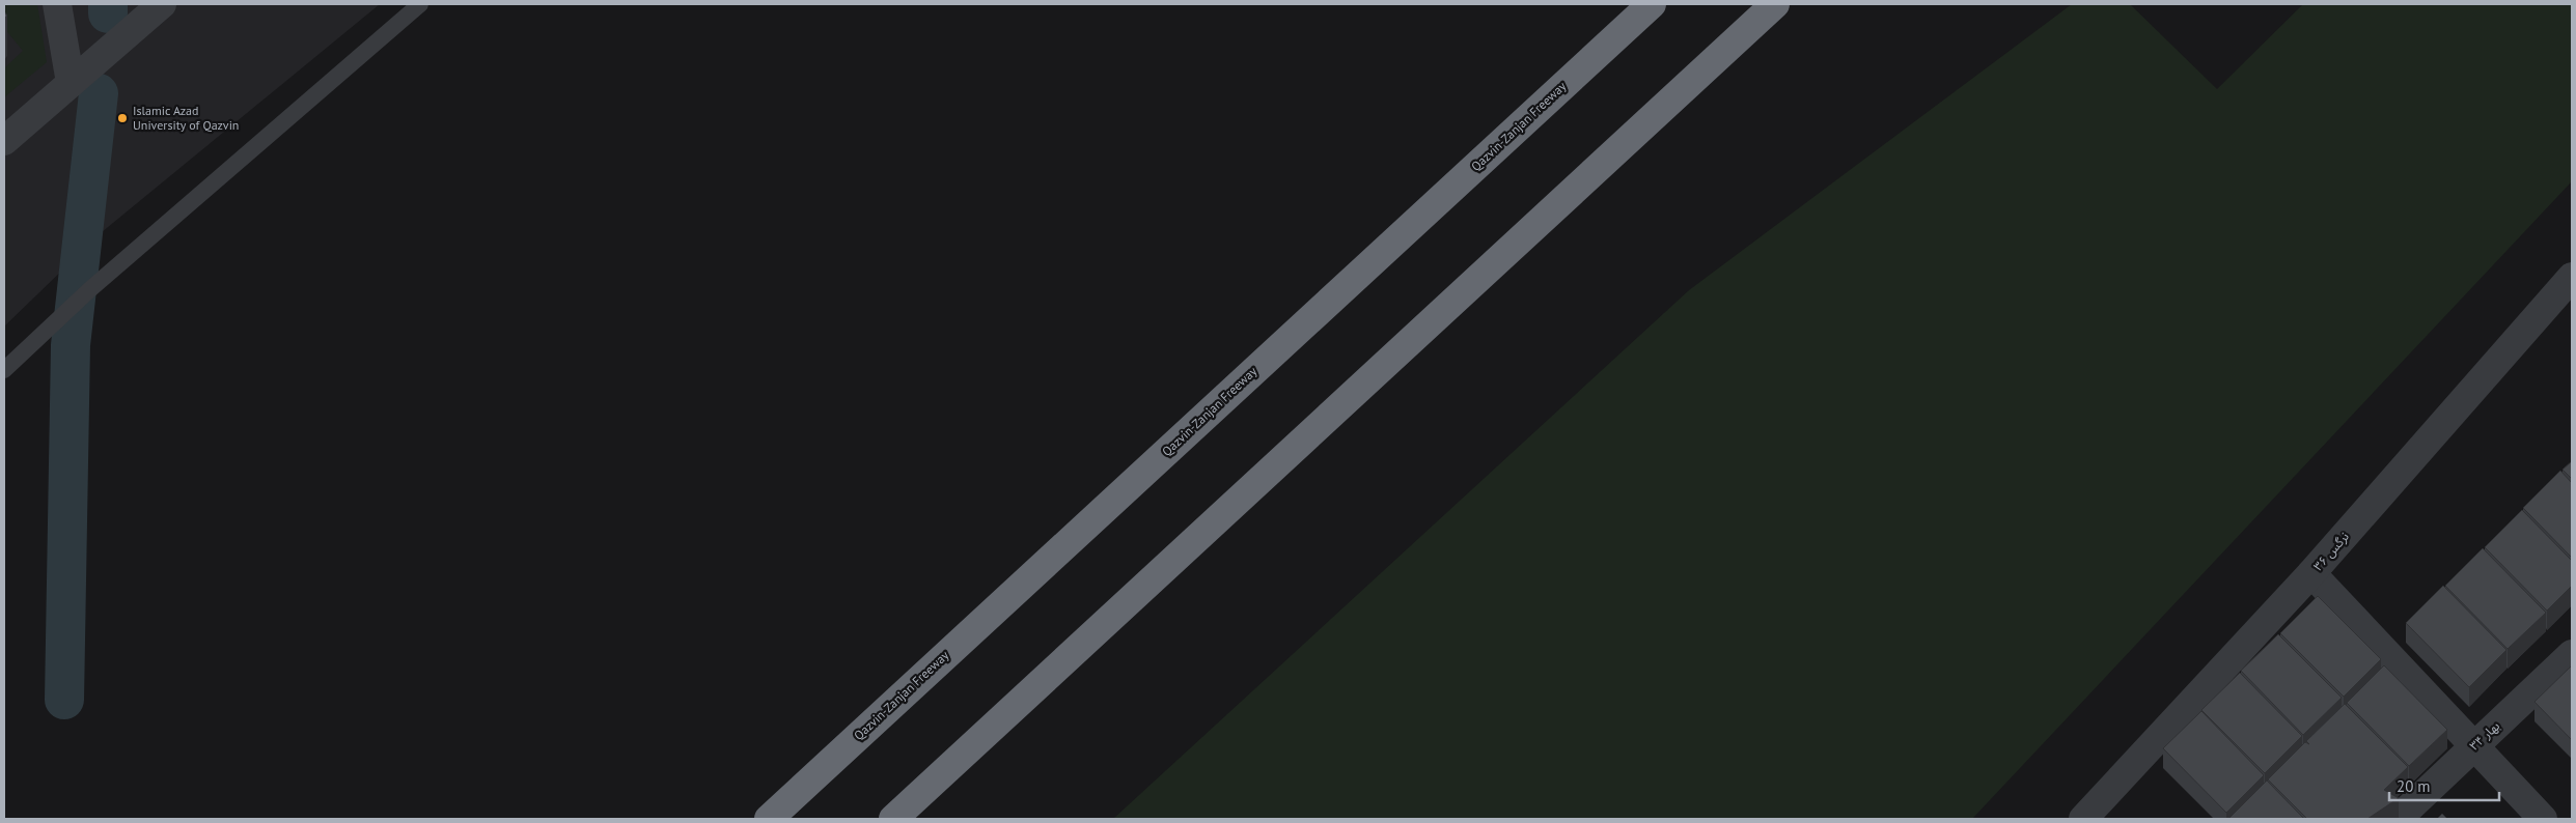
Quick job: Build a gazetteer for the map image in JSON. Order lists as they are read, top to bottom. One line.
{"streets":{"highway":["Qazvin-Zanjan Freeway"],"street":["نرگس ۳۶","بهار ۳۴"]},"places":["Islamic Azad University of Qazvin"],"scale_bar":"20 m"}
